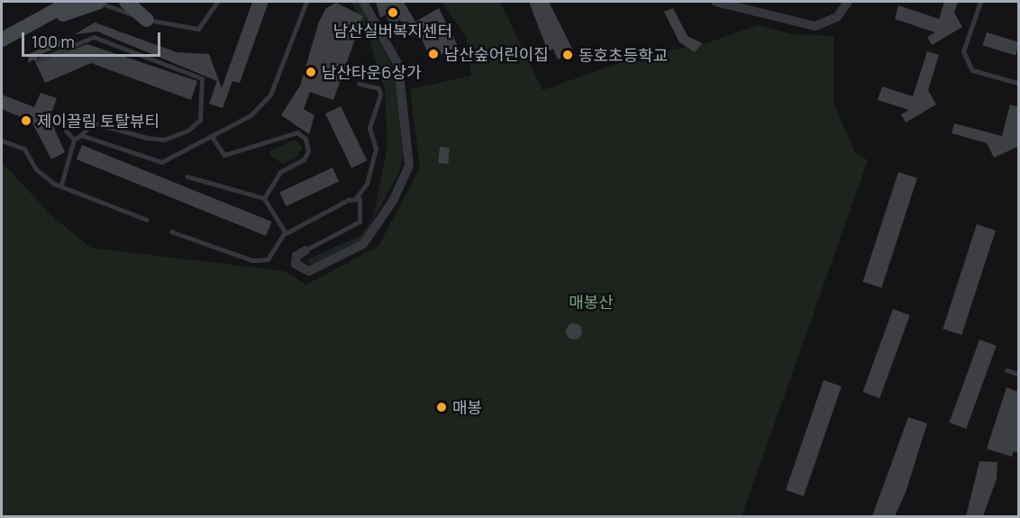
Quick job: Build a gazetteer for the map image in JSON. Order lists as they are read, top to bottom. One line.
{"parks":["매봉산"],"places":["남산실버복지센터","남산숲어린이집","동호초등학교","남산타운6상가","제이끌림 토탈뷰티","매봉"],"scale_bar":"100 m"}
